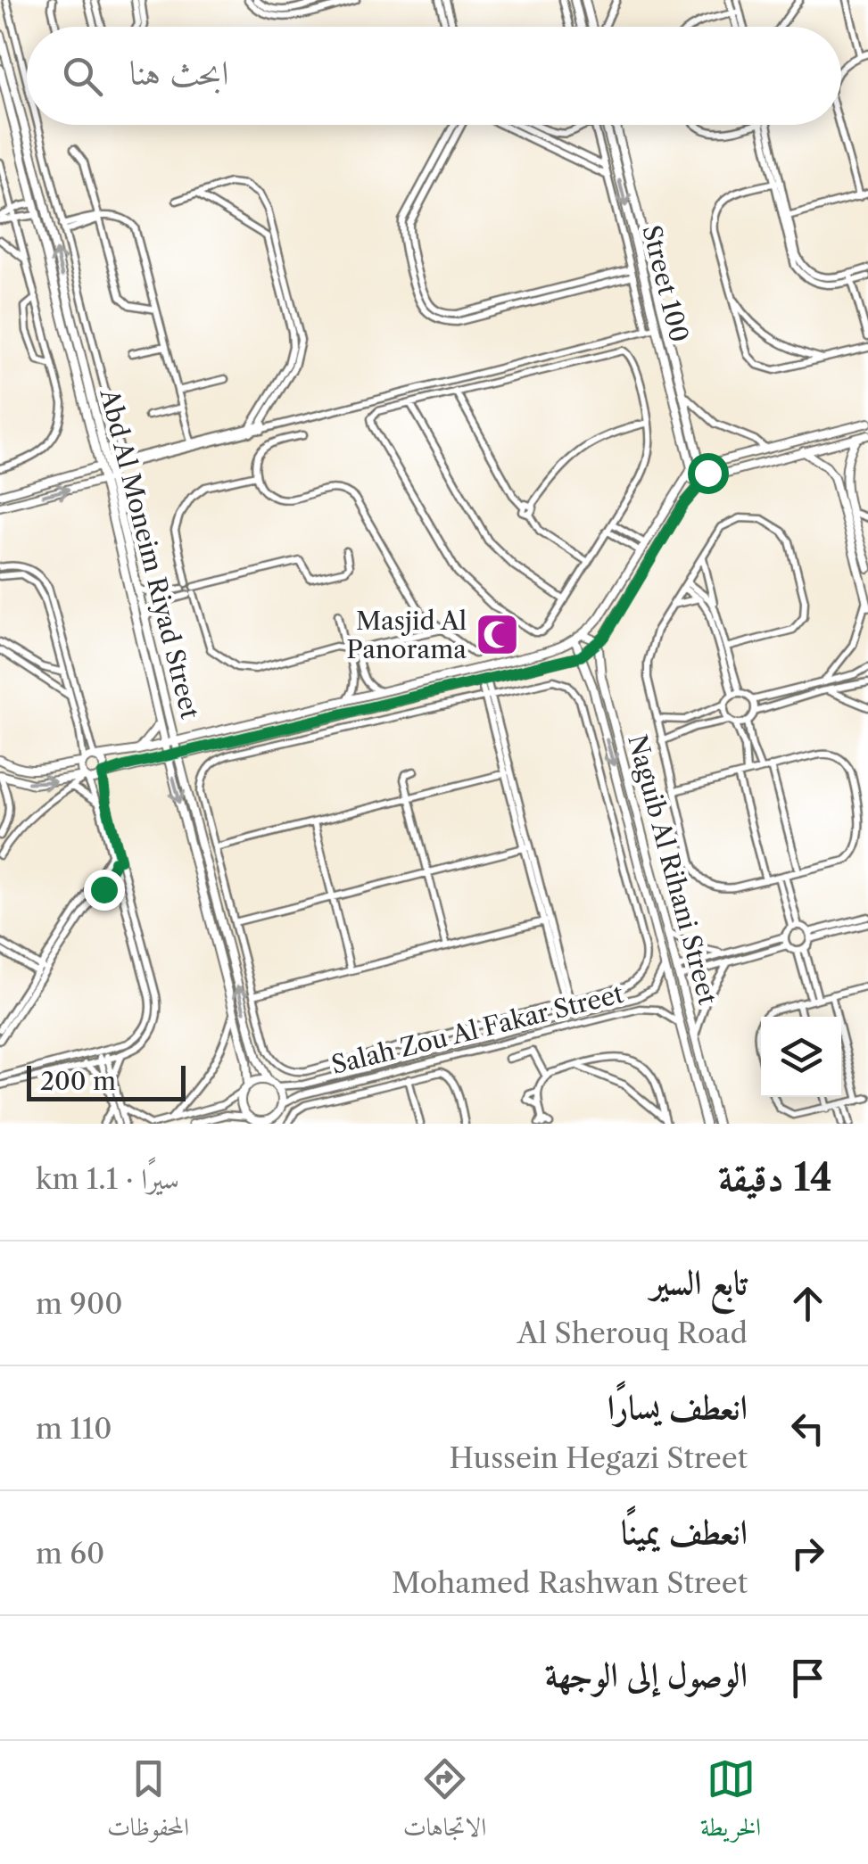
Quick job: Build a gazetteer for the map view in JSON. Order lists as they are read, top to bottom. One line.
{"streets":{"street":["Street 100","Abd Al Moneim Riyad Street","Naguib Al Rihani Street","Salah Zou Al Fakar Street"]},"crossings":[["Abd Al Moneim Riyad Street","Salah Zou Al Fakar Street"],["Naguib Al Rihani Street","Salah Zou Al Fakar Street"]],"places":{"mosque":["Masjid Al Panorama"]},"scale_bar":"200 m","page":{"search":"ابحث هنا","scale":"200 m","heading":["14 دقيقة","سيرًا · 1.1 km"],"list":[["تابع السير","Al Sherouq Road","900 m"],["انعطف يسارًا","Hussein Hegazi Street","110 m"],["انعطف يمينًا","Mohamed Rashwan Street","60 m"],"الوصول إلى الوجهة"],"nav":["الخريطة","الاتجاهات","المحفوظات"]}}
